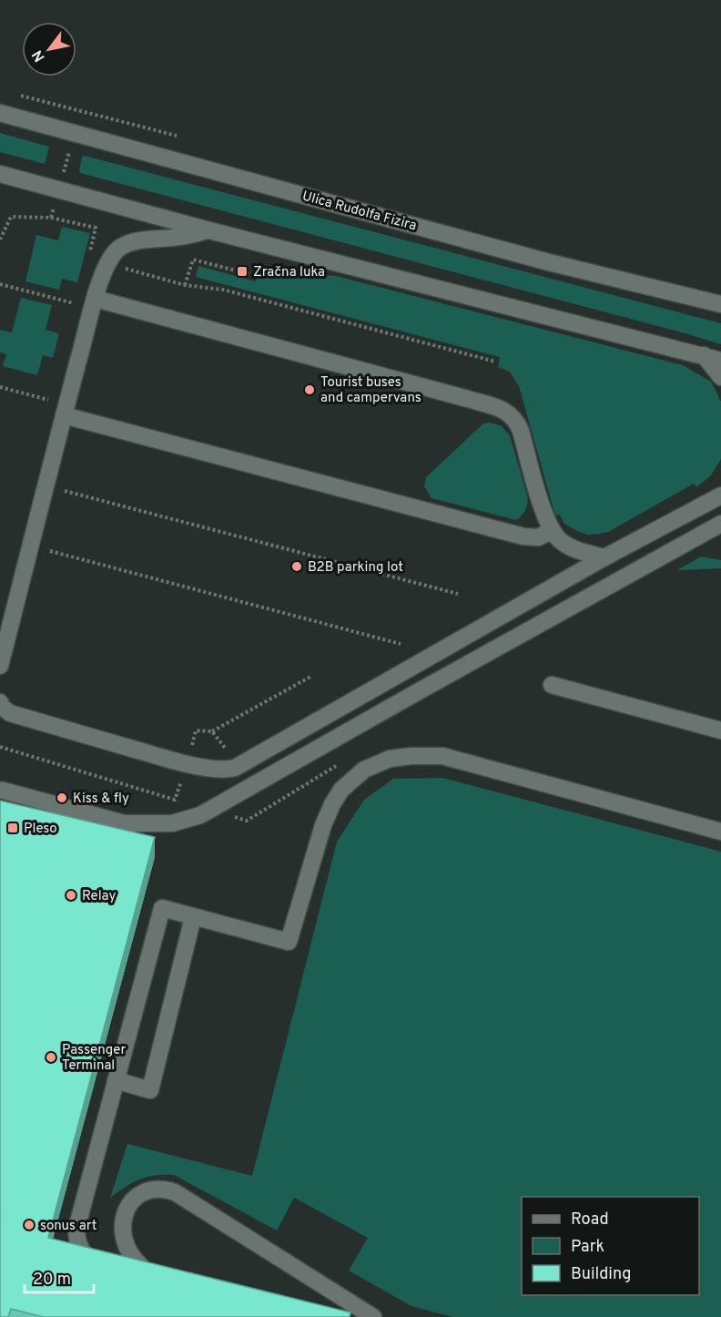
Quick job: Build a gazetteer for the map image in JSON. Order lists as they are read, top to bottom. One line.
{"streets":{"street":["Ulica Rudolfa Fizira"]},"places":{"transit":["Zračna luka","Pleso"],"other":["Tourist buses and campervans","B2B parking lot","Kiss & fly","Relay","Passenger Terminal","sonus art"]},"legend":["Road","Park","Building"],"scale_bar":"20 m","north":"bottom left"}
